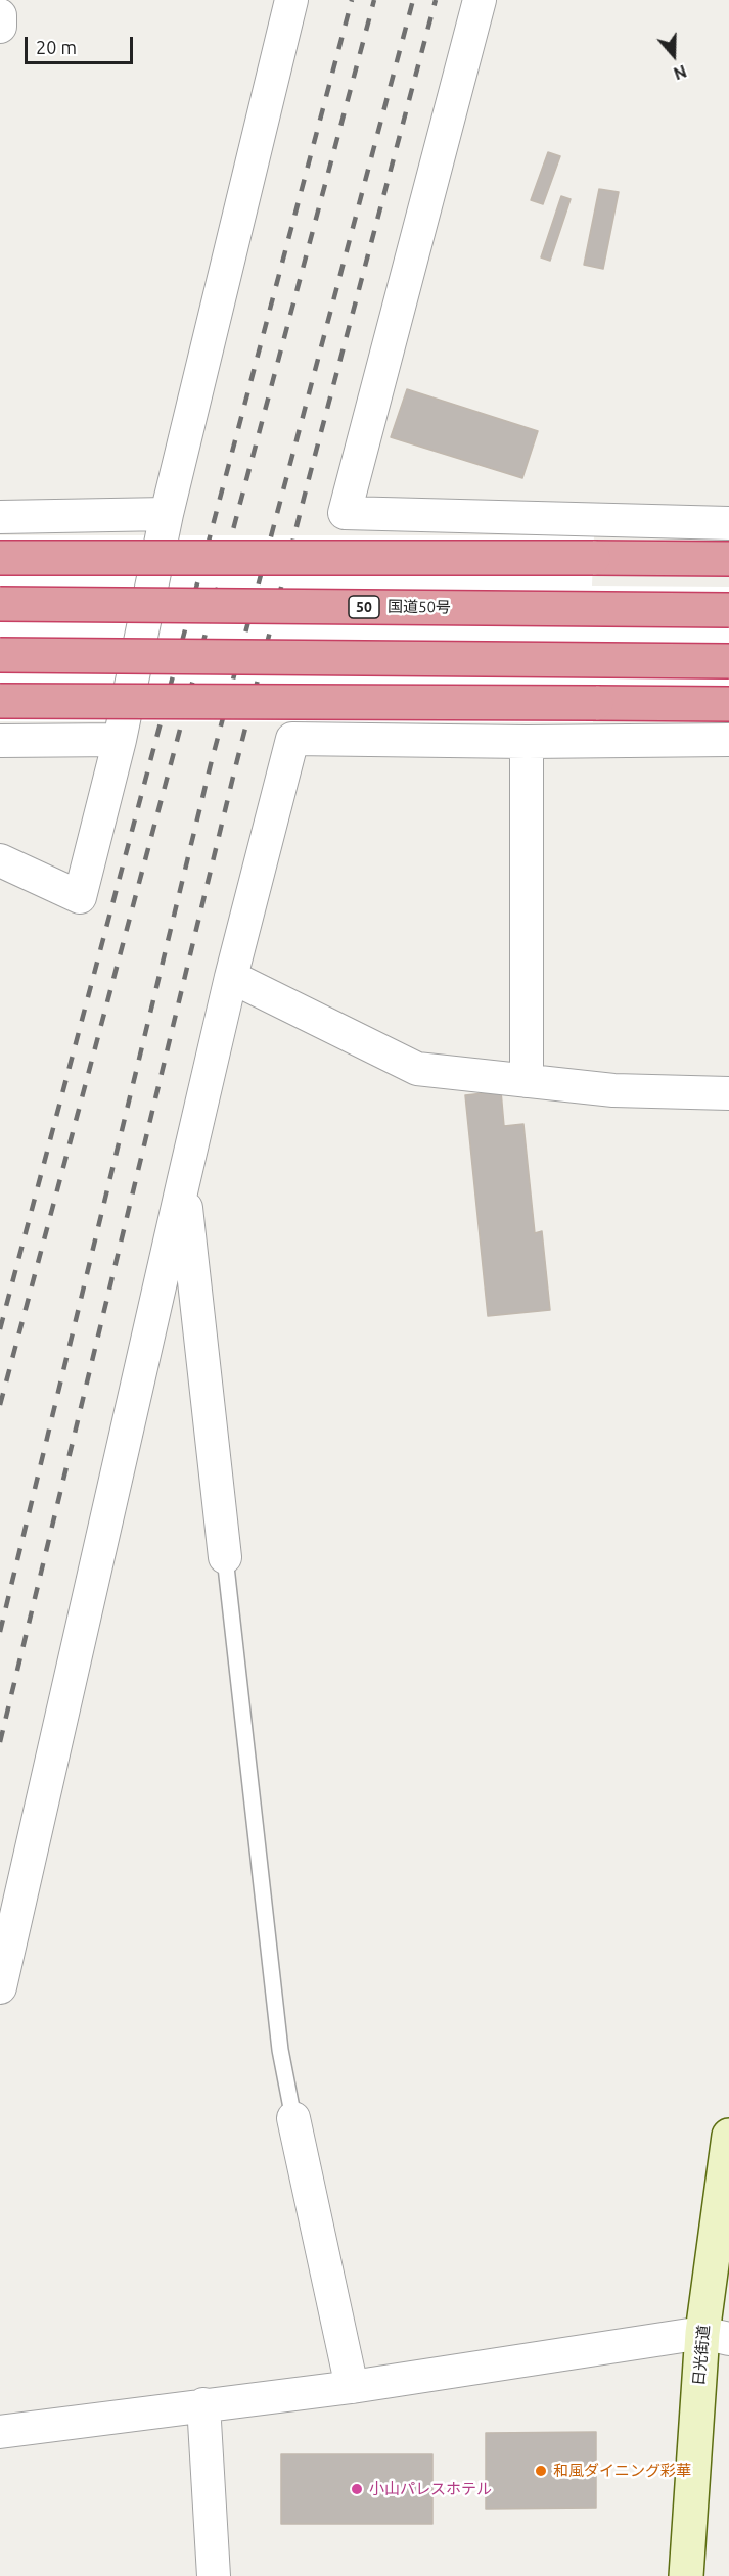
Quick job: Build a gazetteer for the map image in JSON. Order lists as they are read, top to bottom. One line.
{"streets":{"highway":["50","国道50号"],"main road":["日光街道"]},"places":["和風ダイニング彩華","小山パレスホテル"],"scale_bar":"20 m","north":"bottom"}
